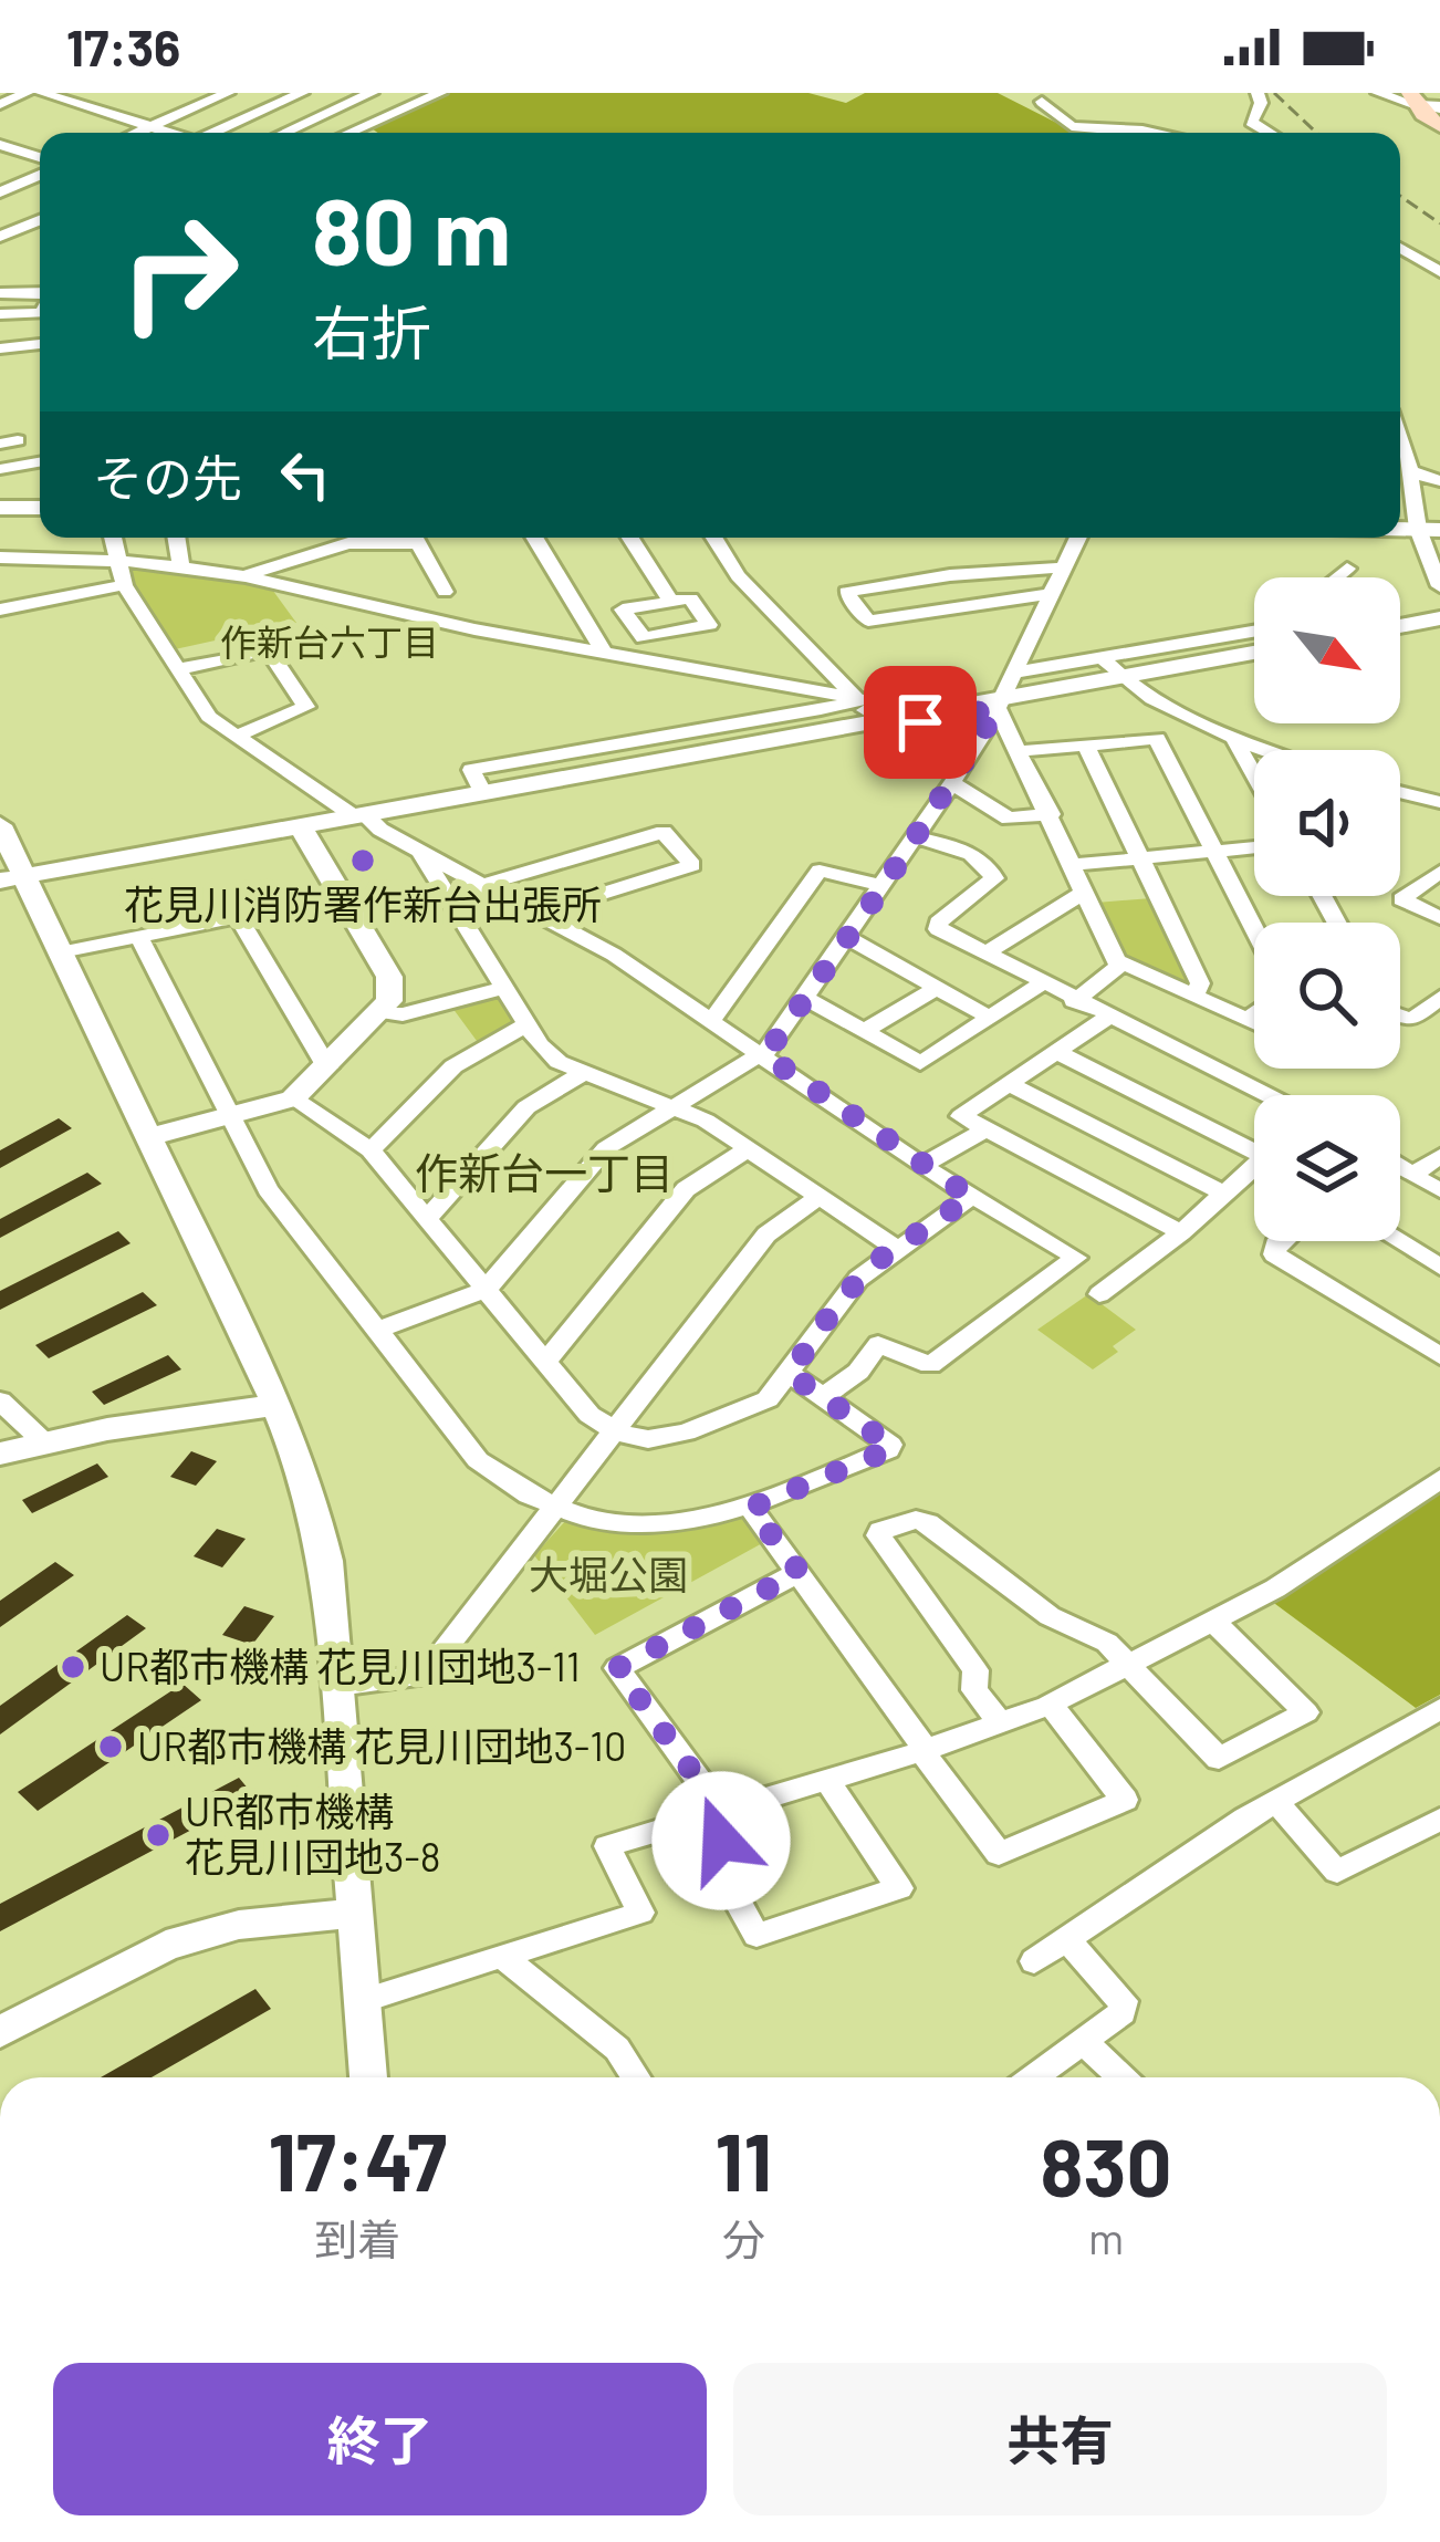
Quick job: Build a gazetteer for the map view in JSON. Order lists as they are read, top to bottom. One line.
{"districts":["作新台六丁目","作新台一丁目"],"parks":["大堀公園"],"places":["花見川消防署作新台出張所","UR都市機構 花見川団地3-11","UR都市機構 花見川団地3-10","UR都市機構 花見川団地3-8"],"north":"bottom right","page":{"status":"17:36","turn":["80 m","右折"],"then":"その先","eta":["17:47","到着","11","分","830","m"],"buttons":["終了","共有"]}}
